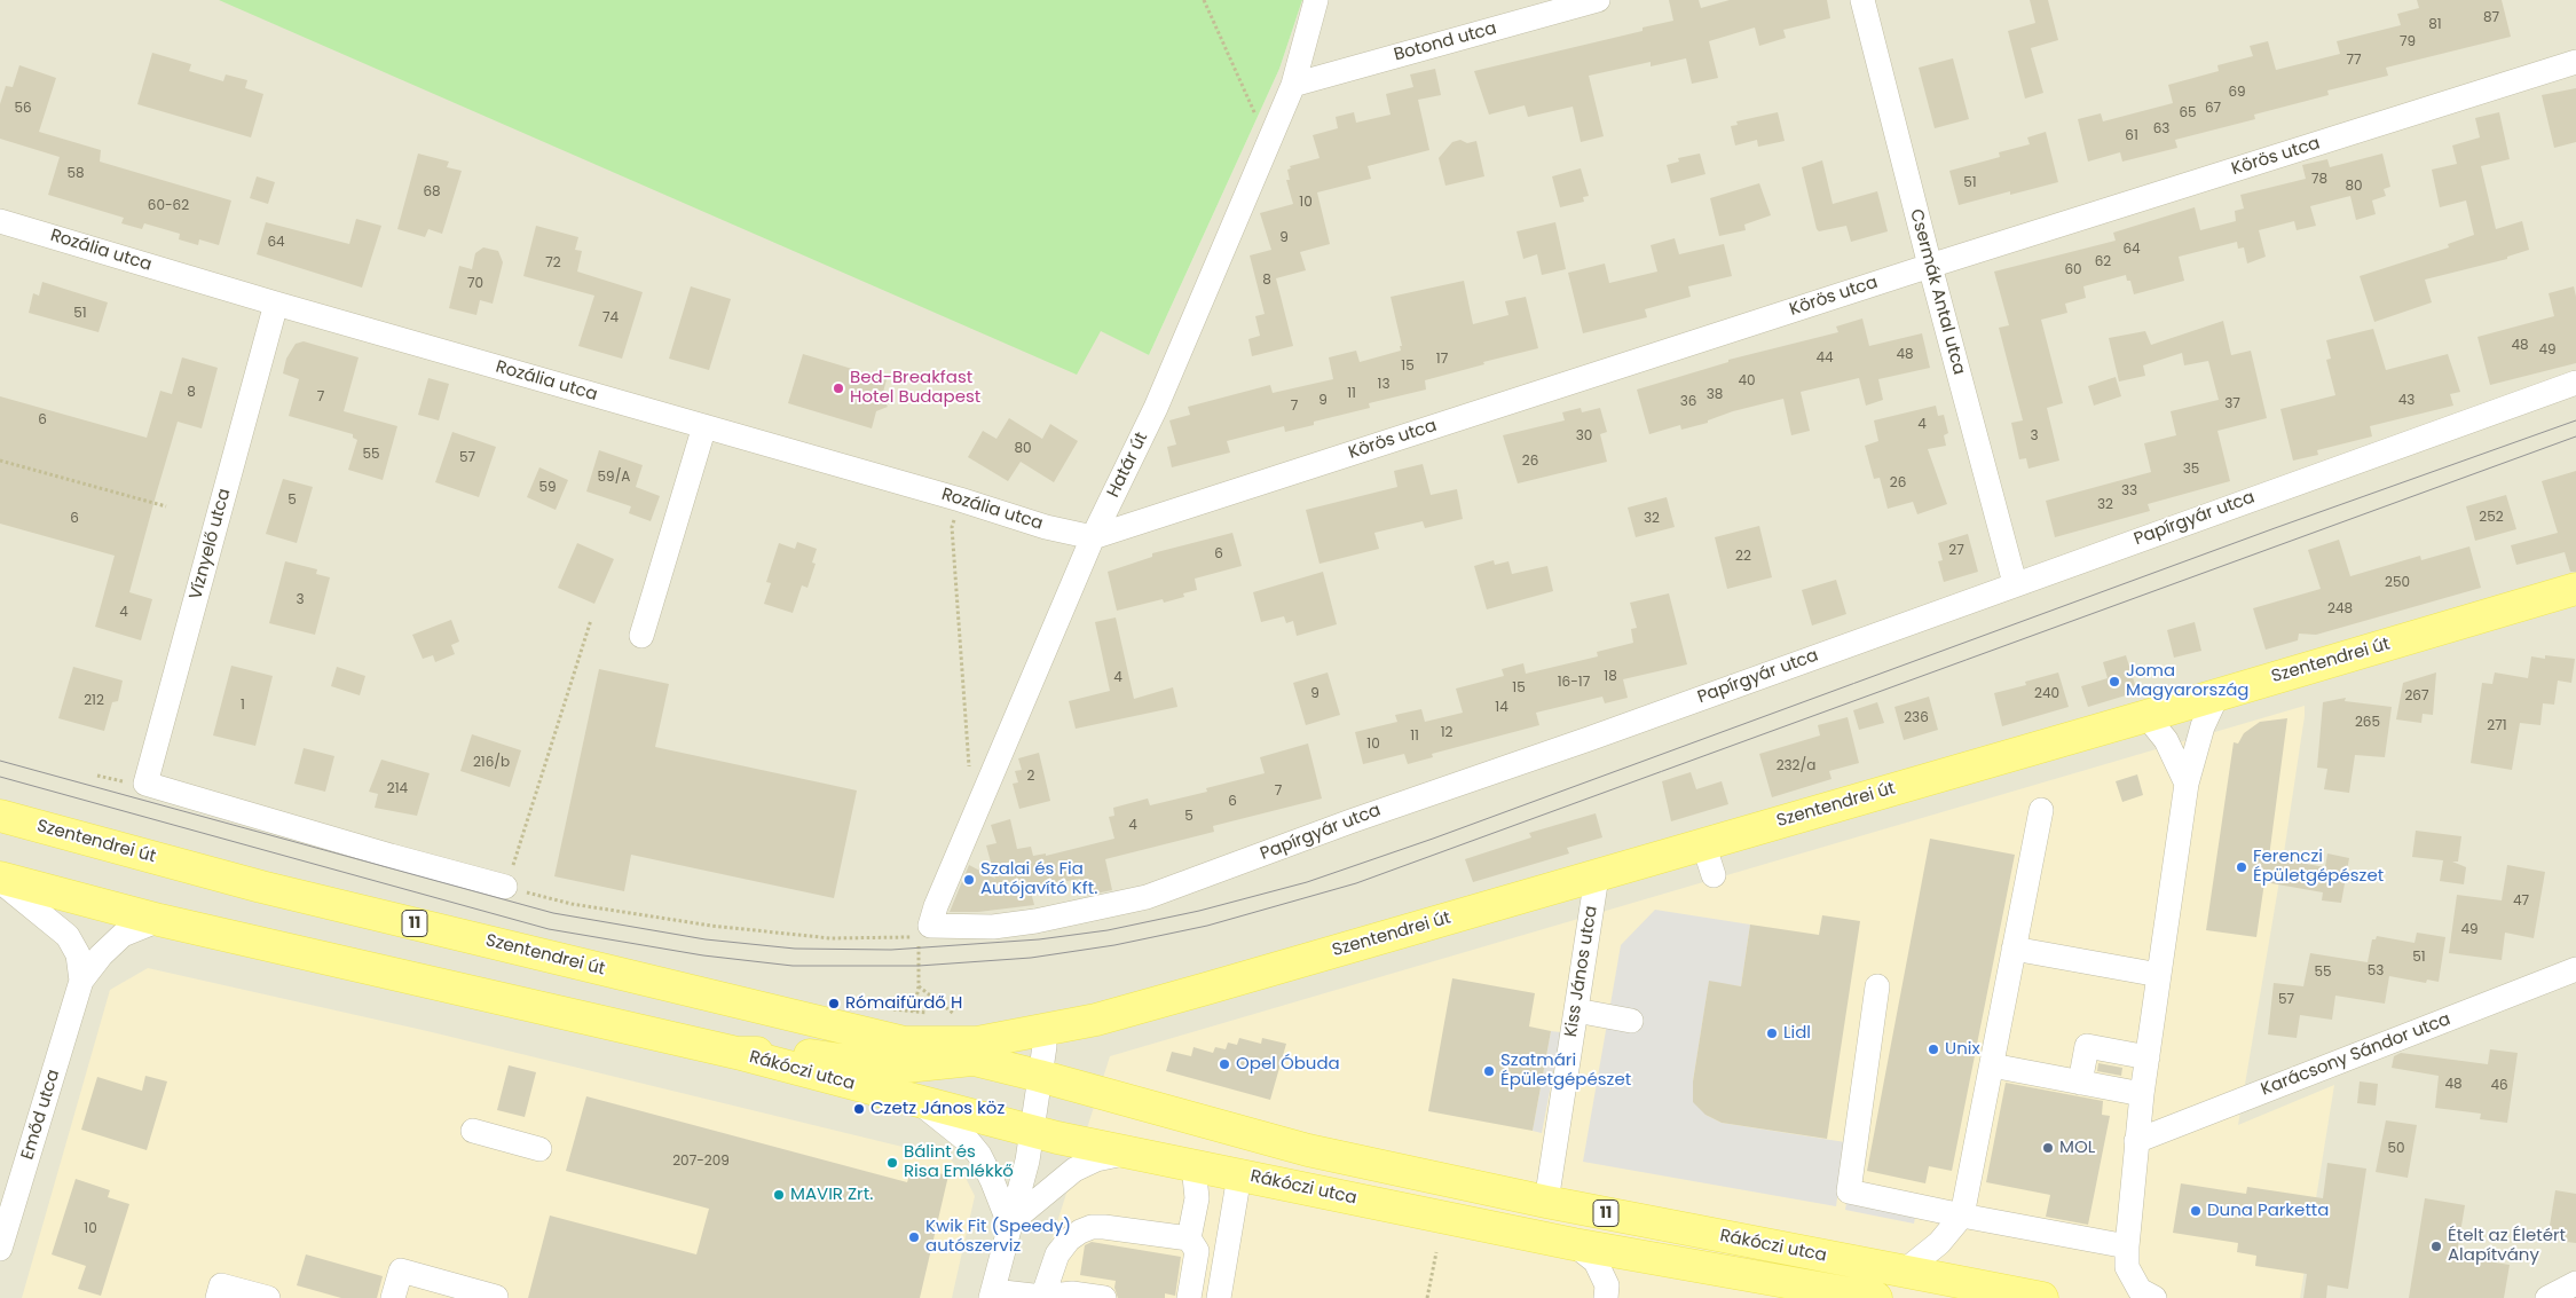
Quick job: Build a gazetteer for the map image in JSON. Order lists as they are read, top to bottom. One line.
{"streets":{"main road":["Szentendrei út","11","Rákóczi utca"],"street":["Botond utca","Körös utca","Rozália utca","Csermák Antal utca","Határ út","Papírgyár utca","Víznyelő utca","Kiss János utca","Karácsony Sándor utca","Emőd utca"]},"crossings":[["Botond utca","Határ út"],["Körös utca","Rozália utca"],["Körös utca","Csermák Antal utca"],["Körös utca","Határ út"],["Rozália utca","Határ út"],["Rozália utca","Víznyelő utca"],["Csermák Antal utca","Papírgyár utca"],["Határ út","Papírgyár utca"],["Szentendrei út","Kiss János utca"],["Szentendrei út","Rákóczi utca"],["Szentendrei út","Emőd utca"],["Kiss János utca","Rákóczi utca"]],"places":["Bed-Breakfast Hotel Budapest","Joma Magyarország","Ferenczi Épületgépészet","Szalai és Fia Autójavító Kft.","Rómaifürdő H","Lidl","Unix","Opel Óbuda","Szatmári Épületgépészet","Czetz János köz","MOL","Bálint és Risa Emlékkő","MAVIR Zrt.","Duna Parketta","Kwik Fit (Speedy) autószerviz","Ételt az Életért Alapítvány"],"house_numbers":["87","81","79","77","69","56","67","65","63","61","58","78","51","80","68","10","60-62","9","64","64","62","72","60","8","70","51","74","48","49","48","44","17","15","40","13","8","11","38","7","9","43","36","37","7","6","4","30","3","80","55","57","26","35","59/A","26","59","33","5","32","252","6","32","27","6","22","250","3","248","4","18","4","16-17","15","9","240","267","212","1","14","236","265","271","12","11","10","216/b","232/a","2","214","7","6","5","4","47","49","51","53","55","57","48","46","50","207-209","10"]}
